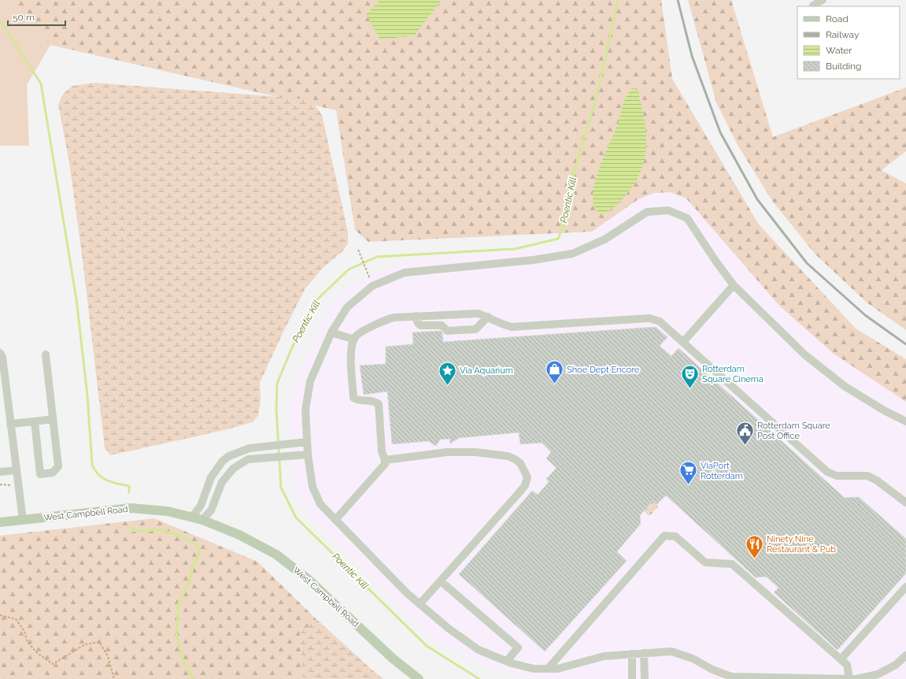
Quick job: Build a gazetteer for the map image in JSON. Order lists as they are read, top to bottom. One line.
{"streets":{"main road":["West Campbell Road"]},"water":["Poentic Kill"],"places":{"shop":["Shoe Dept Encore"],"place":["Via Aquarium"],"theatre":["Rotterdam Square Cinema"],"public building":["Rotterdam Square Post Office"],"supermarket":["ViaPort Rotterdam"],"restaurant":["Ninety Nine Restaurant & Pub"]},"legend":["Road","Railway","Water","Building"],"scale_bar":"50 m"}
